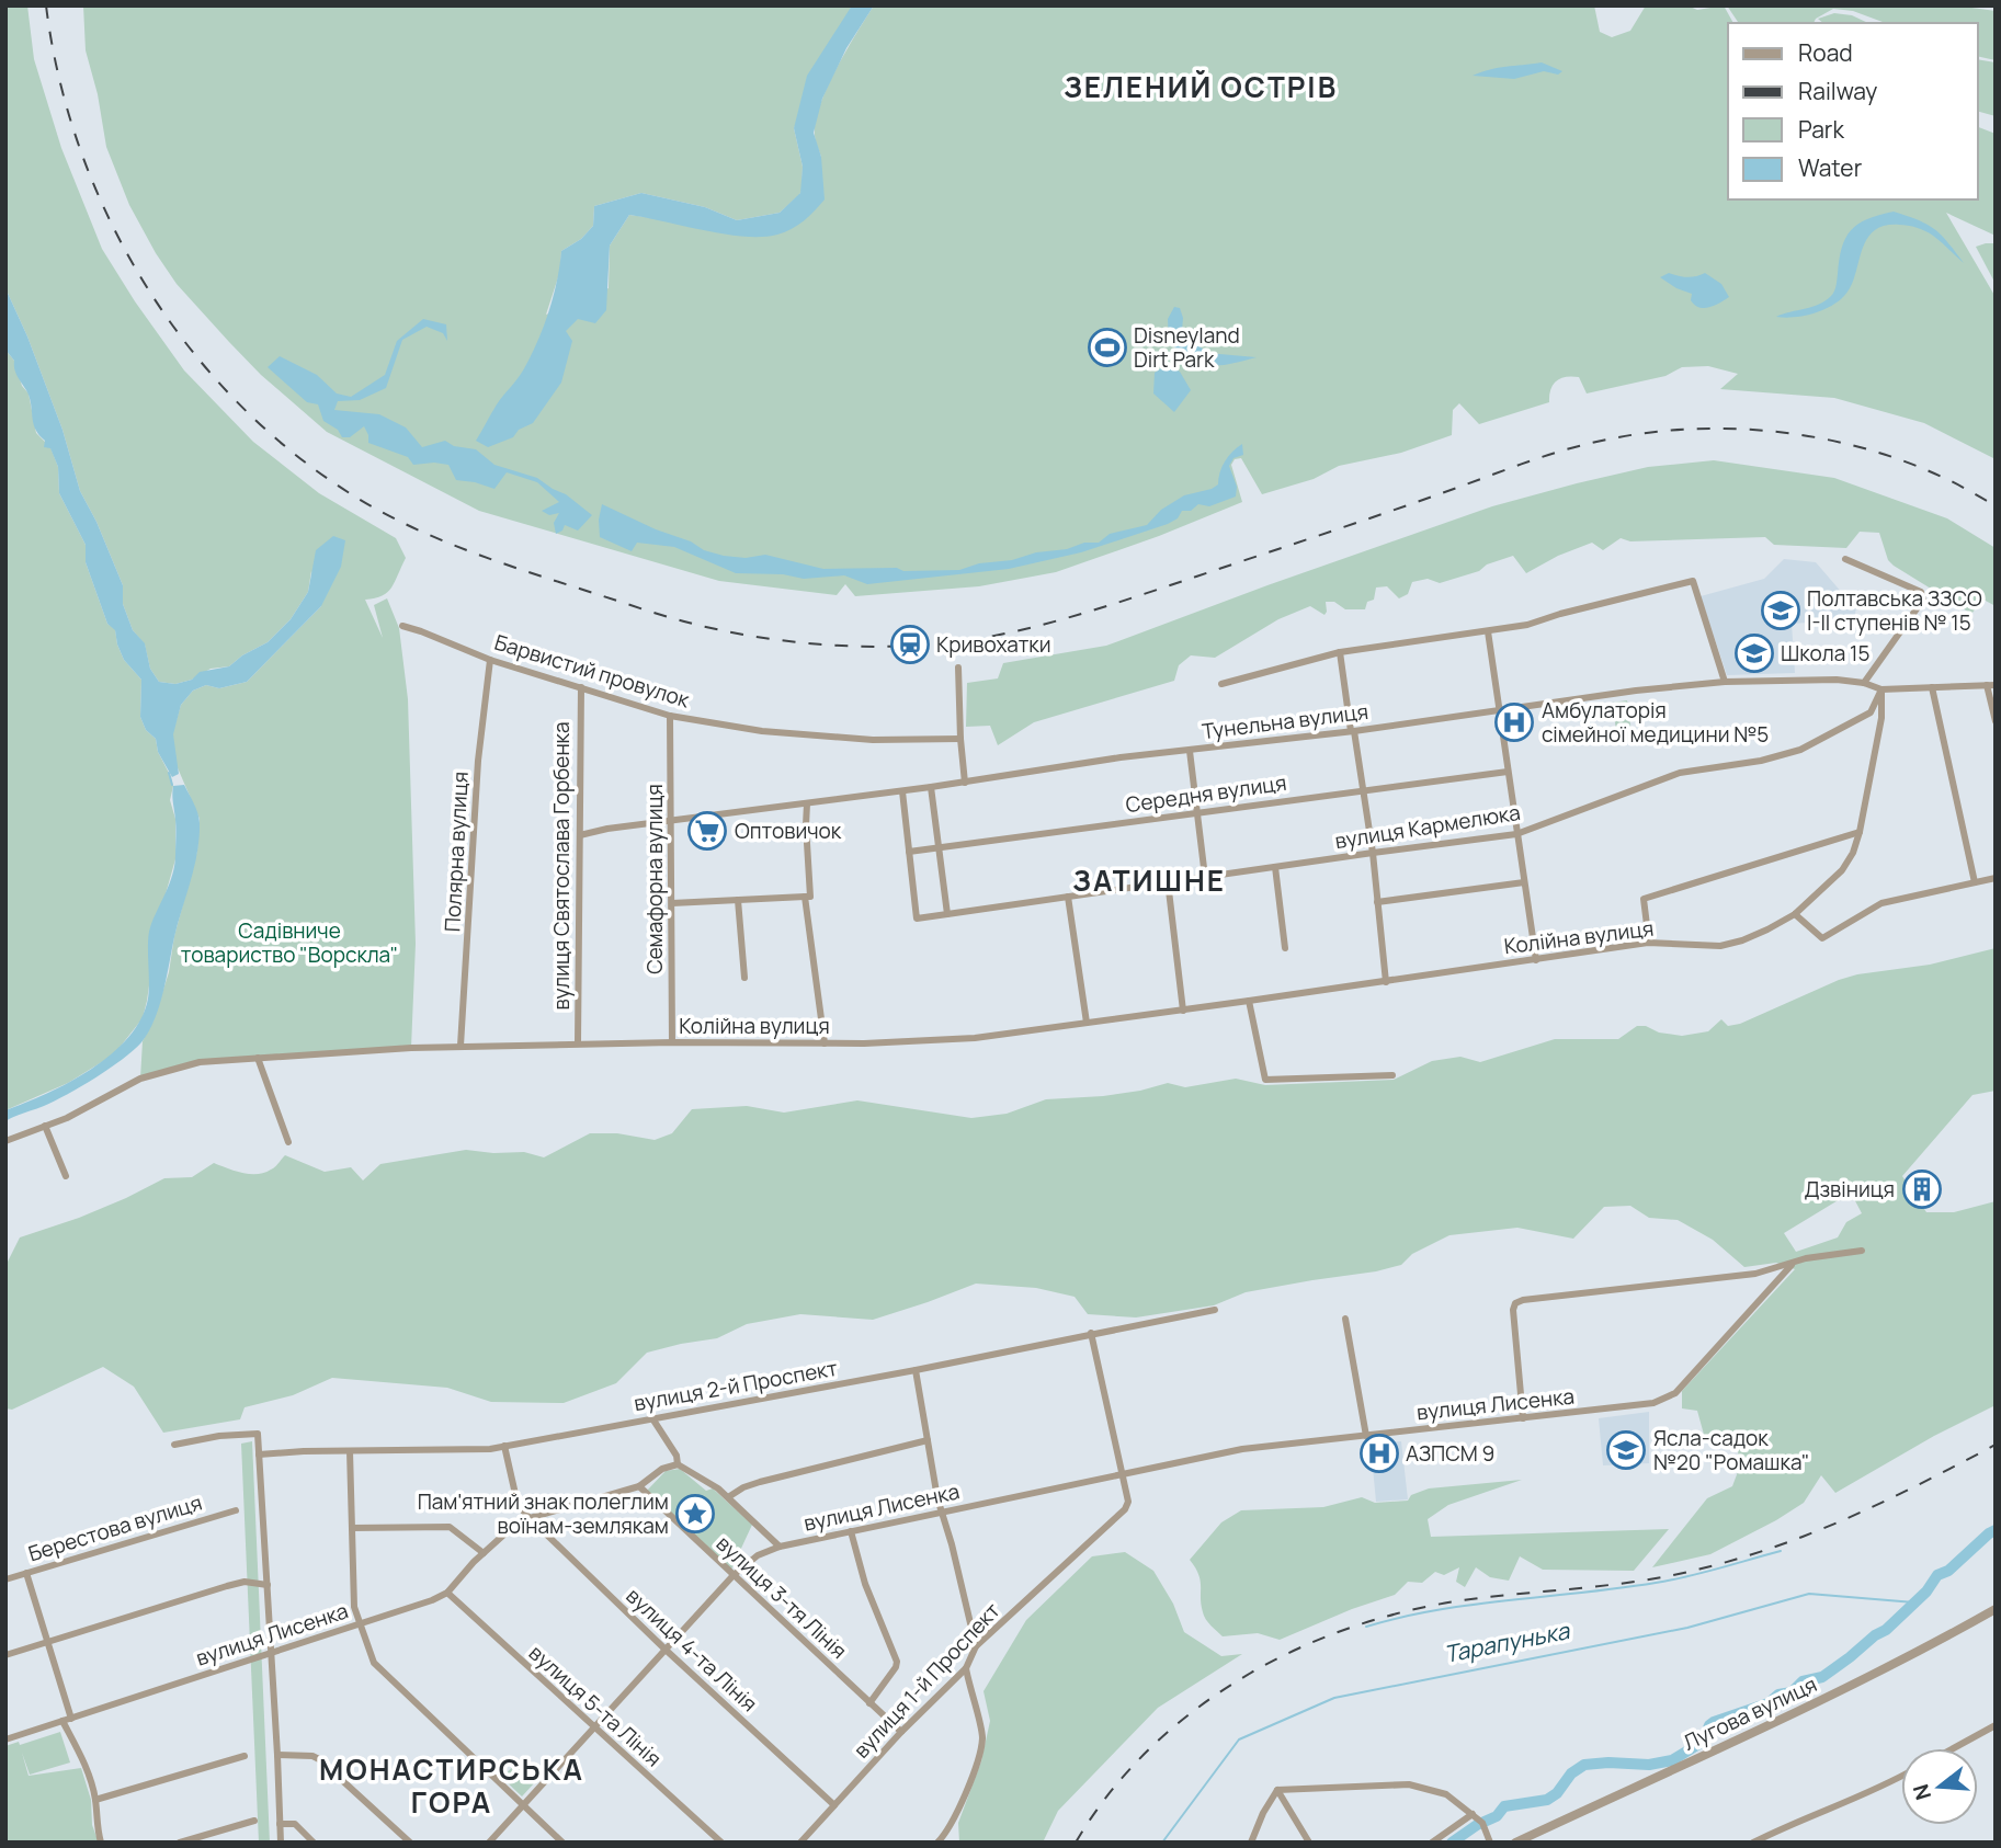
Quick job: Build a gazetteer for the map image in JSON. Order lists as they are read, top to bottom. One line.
{"streets":{"street":["Барвистий провулок","Тунельна вулиця","Середня вулиця","вулиця Кармелюка","Полярна вулиця","вулиця Святослава Горбенка","Семафорна вулиця","Колійна вулиця","вулиця 2-й Проспект","вулиця Лисенка","Берестова вулиця","вулиця 3-тя Лінія","вулиця 4-та Лінія","вулиця 1-й Проспект","вулиця 5-та Лінія","Лугова вулиця"]},"crossings":[["Барвистий провулок","Полярна вулиця"],["Барвистий провулок","вулиця Святослава Горбенка"],["Барвистий провулок","Семафорна вулиця"],["Тунельна вулиця","вулиця Кармелюка"],["Тунельна вулиця","вулиця Святослава Горбенка"],["Тунельна вулиця","Семафорна вулиця"],["Тунельна вулиця","Колійна вулиця"],["Середня вулиця","вулиця Кармелюка"],["вулиця Кармелюка","Колійна вулиця"],["Полярна вулиця","Колійна вулиця"],["вулиця Святослава Горбенка","Колійна вулиця"],["Семафорна вулиця","Колійна вулиця"],["вулиця Лисенка","вулиця 3-тя Лінія"],["вулиця Лисенка","вулиця 4-та Лінія"],["вулиця Лисенка","вулиця 1-й Проспект"],["вулиця Лисенка","вулиця 5-та Лінія"],["вулиця 3-тя Лінія","вулиця 1-й Проспект"],["вулиця 4-та Лінія","вулиця 1-й Проспект"]],"districts":["ЗЕЛЕНИЙ ОСТРІВ","ЗАТИШНЕ","МОНАСТИРСЬКА ГОРА"],"water":["Тарапунька"],"parks":["Садівниче товариство \"Ворскла\""],"places":{"sports":["Disneyland Dirt Park"],"school or university":["Полтавська ЗЗСО І-ІІ ступенів № 15","Школа 15","Ясла-садок №20 \"Ромашка\""],"station":["Кривохатки"],"hospital":["Амбулаторія сімейної медицини №5","АЗПСМ 9"],"supermarket":["Оптовичок"],"building":["Дзвіниця"],"place":["Пам'ятний знак полеглим воїнам-землякам"]},"legend":["Road","Railway","Park","Water"],"north":"left"}
